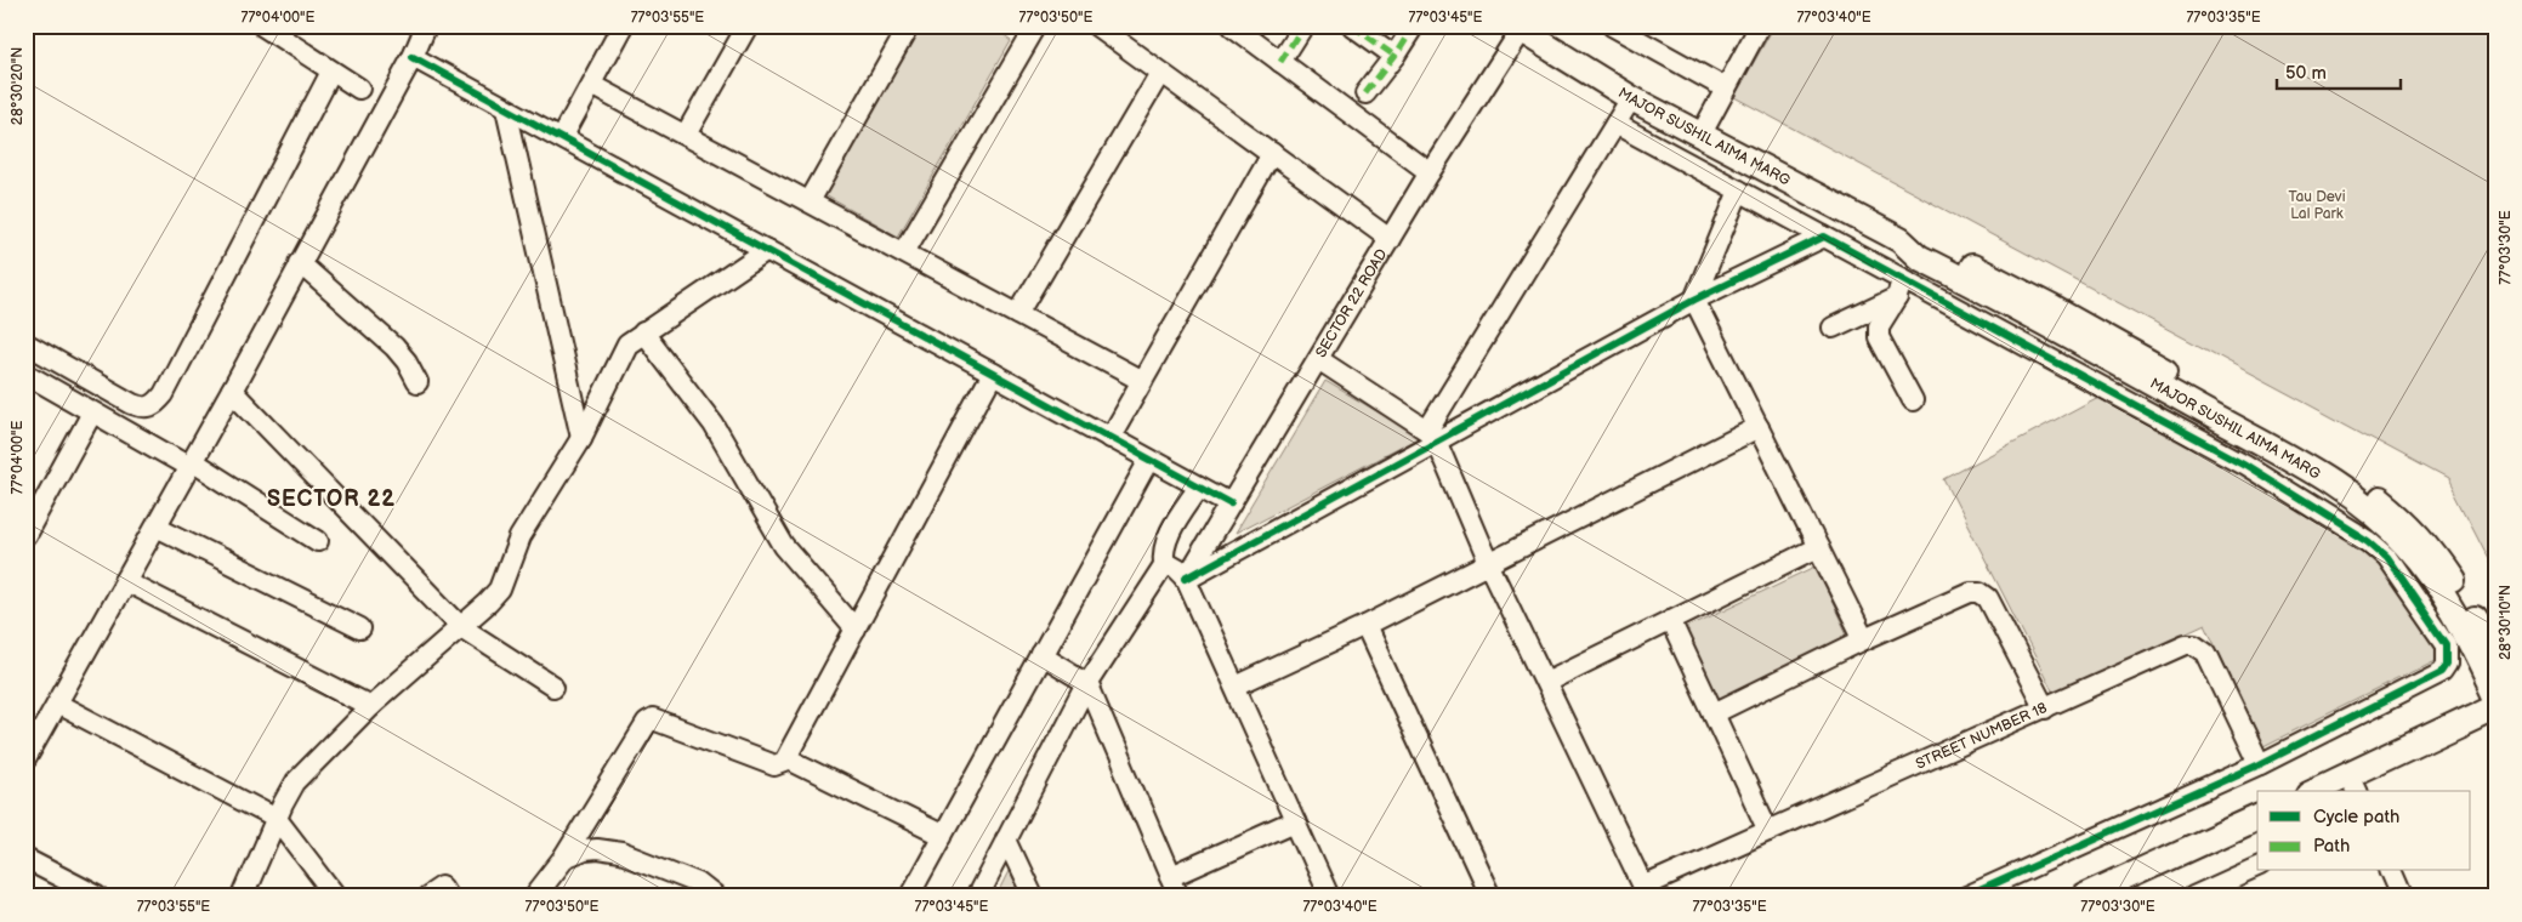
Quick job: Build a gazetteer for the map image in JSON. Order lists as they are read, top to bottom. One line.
{"streets":{"street":["MAJOR SUSHIL AIMA MARG","SECTOR 22 ROAD","STREET NUMBER 18"]},"crossings":[["MAJOR SUSHIL AIMA MARG","SECTOR 22 ROAD"]],"districts":["SECTOR 22"],"parks":["Tau Devi Lal Park"],"legend":["Cycle path","Path"],"scale_bar":"50 m","coordinates":["77°04'00\"E","77°03'55\"E","77°03'50\"E","77°03'45\"E","77°03'40\"E","77°03'35\"E","28°30'20\"N","77°03'30\"E","28°30'10\"N"]}
